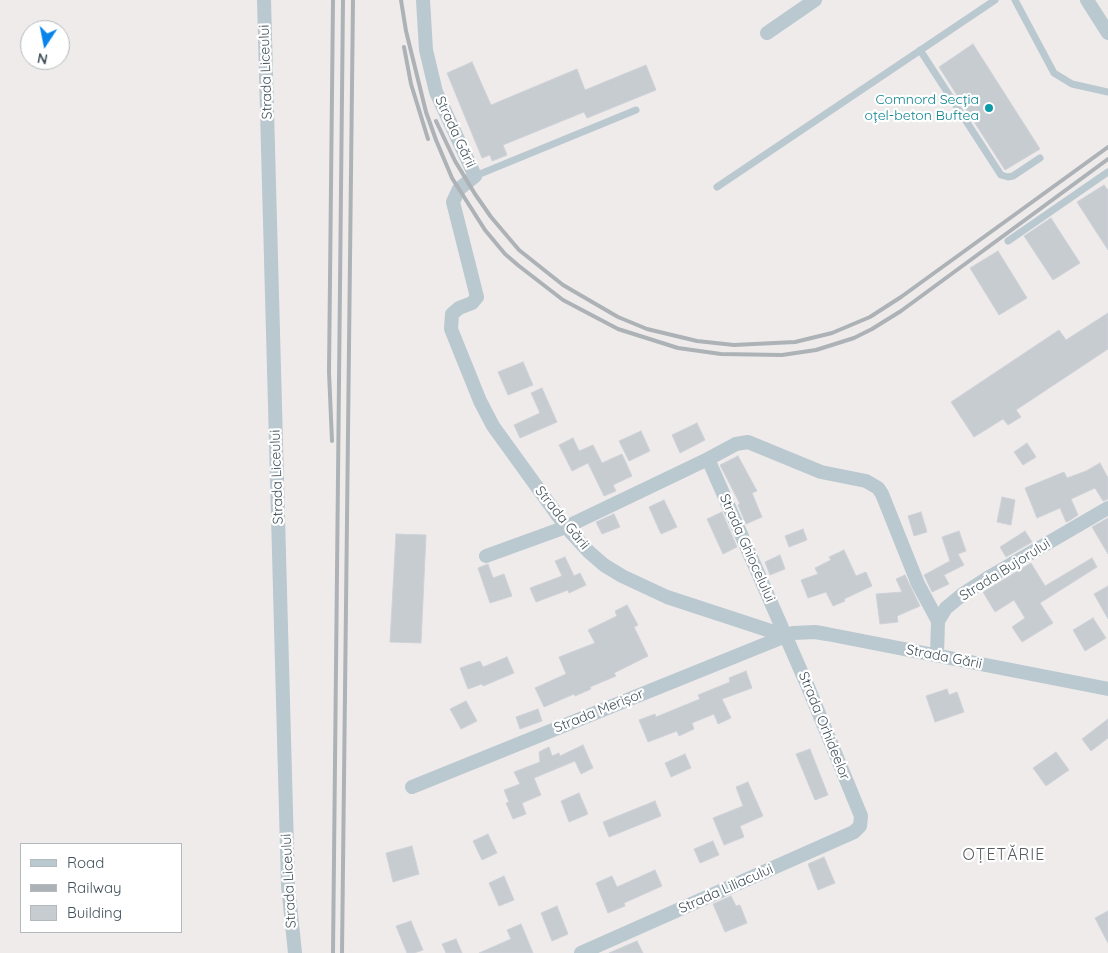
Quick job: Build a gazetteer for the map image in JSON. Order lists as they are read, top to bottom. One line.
{"streets":{"street":["Strada Liceului","Strada Gării","Strada Ghiocelului","Strada Bujorului","Strada Merișor","Strada Orhideelor","Strada Liliacului"]},"crossings":[["Strada Gării","Strada Ghiocelului"],["Strada Gării","Strada Merișor"],["Strada Gării","Strada Orhideelor"],["Strada Ghiocelului","Strada Merișor"],["Strada Ghiocelului","Strada Orhideelor"],["Strada Merișor","Strada Orhideelor"],["Strada Orhideelor","Strada Liliacului"]],"districts":["OȚETĂRIE"],"places":["Comnord Secția oțel-beton Buftea"],"legend":["Road","Railway","Building"],"north":"bottom"}
